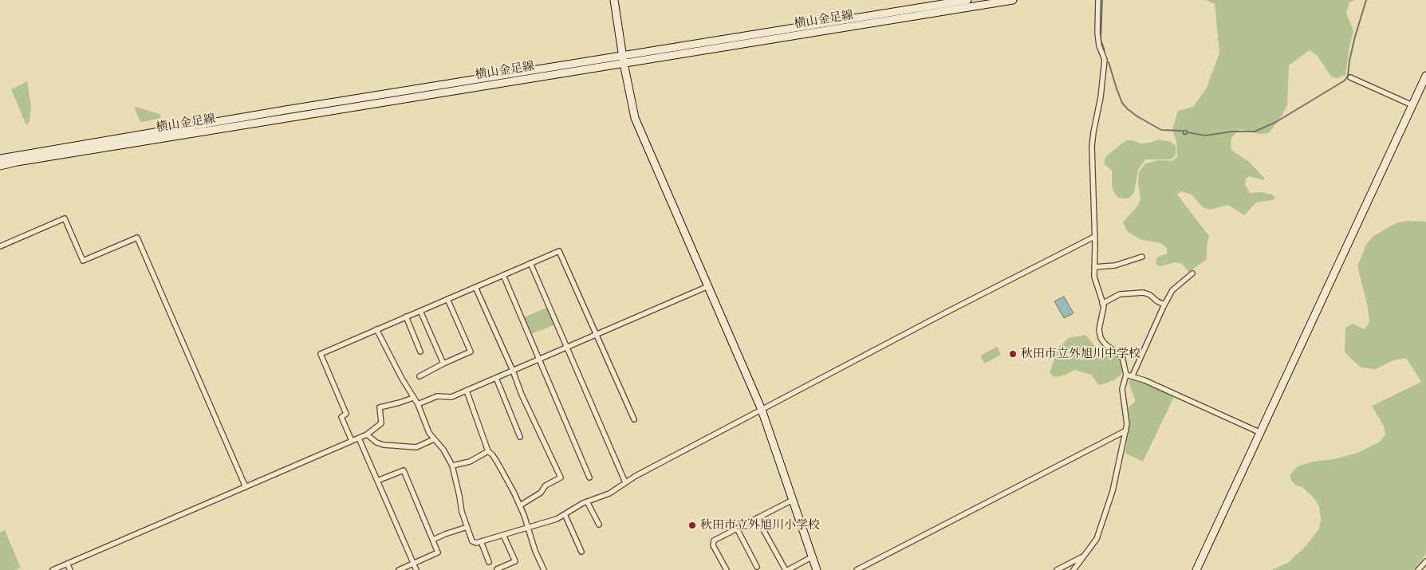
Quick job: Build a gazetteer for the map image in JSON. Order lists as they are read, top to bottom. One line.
{"streets":{"street":["横山金足線"]},"places":["秋田市立外旭川中学校","秋田市立外旭川小学校"]}
